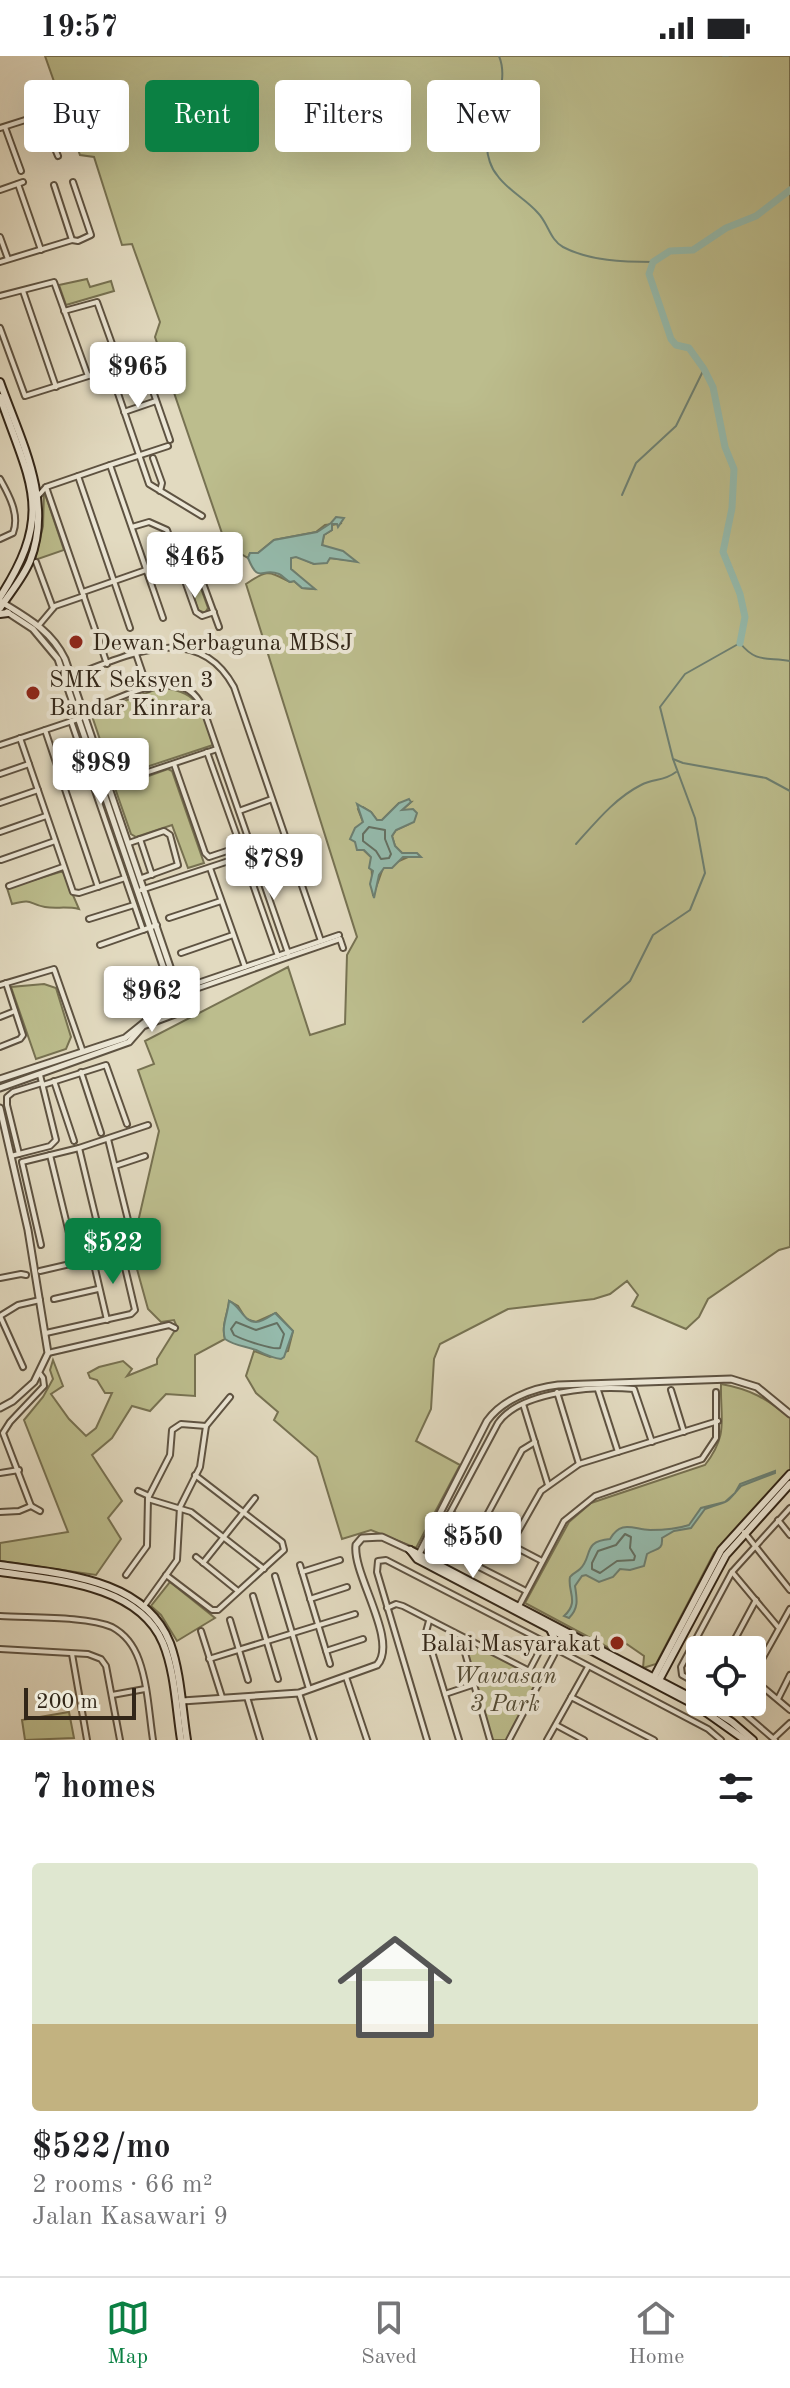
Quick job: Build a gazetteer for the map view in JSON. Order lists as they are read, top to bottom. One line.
{"parks":["Wawasan 3 Park"],"places":["Dewan Serbaguna MBSJ","SMK Seksyen 3 Bandar Kinrara","Balai Masyarakat"],"scale_bar":"200 m","page":{"status":"19:57","chip":["Buy","Rent","Filters","New"],"price":["$965","$465","$989","$789","$962","$522","$550"],"scale":"200 m","heading":"7 homes","list":[{"name":"$522/mo","note":"2 rooms · 66 m² · Jalan Kasawari 9"}],"tabs":["Map","Saved","Home"]}}
